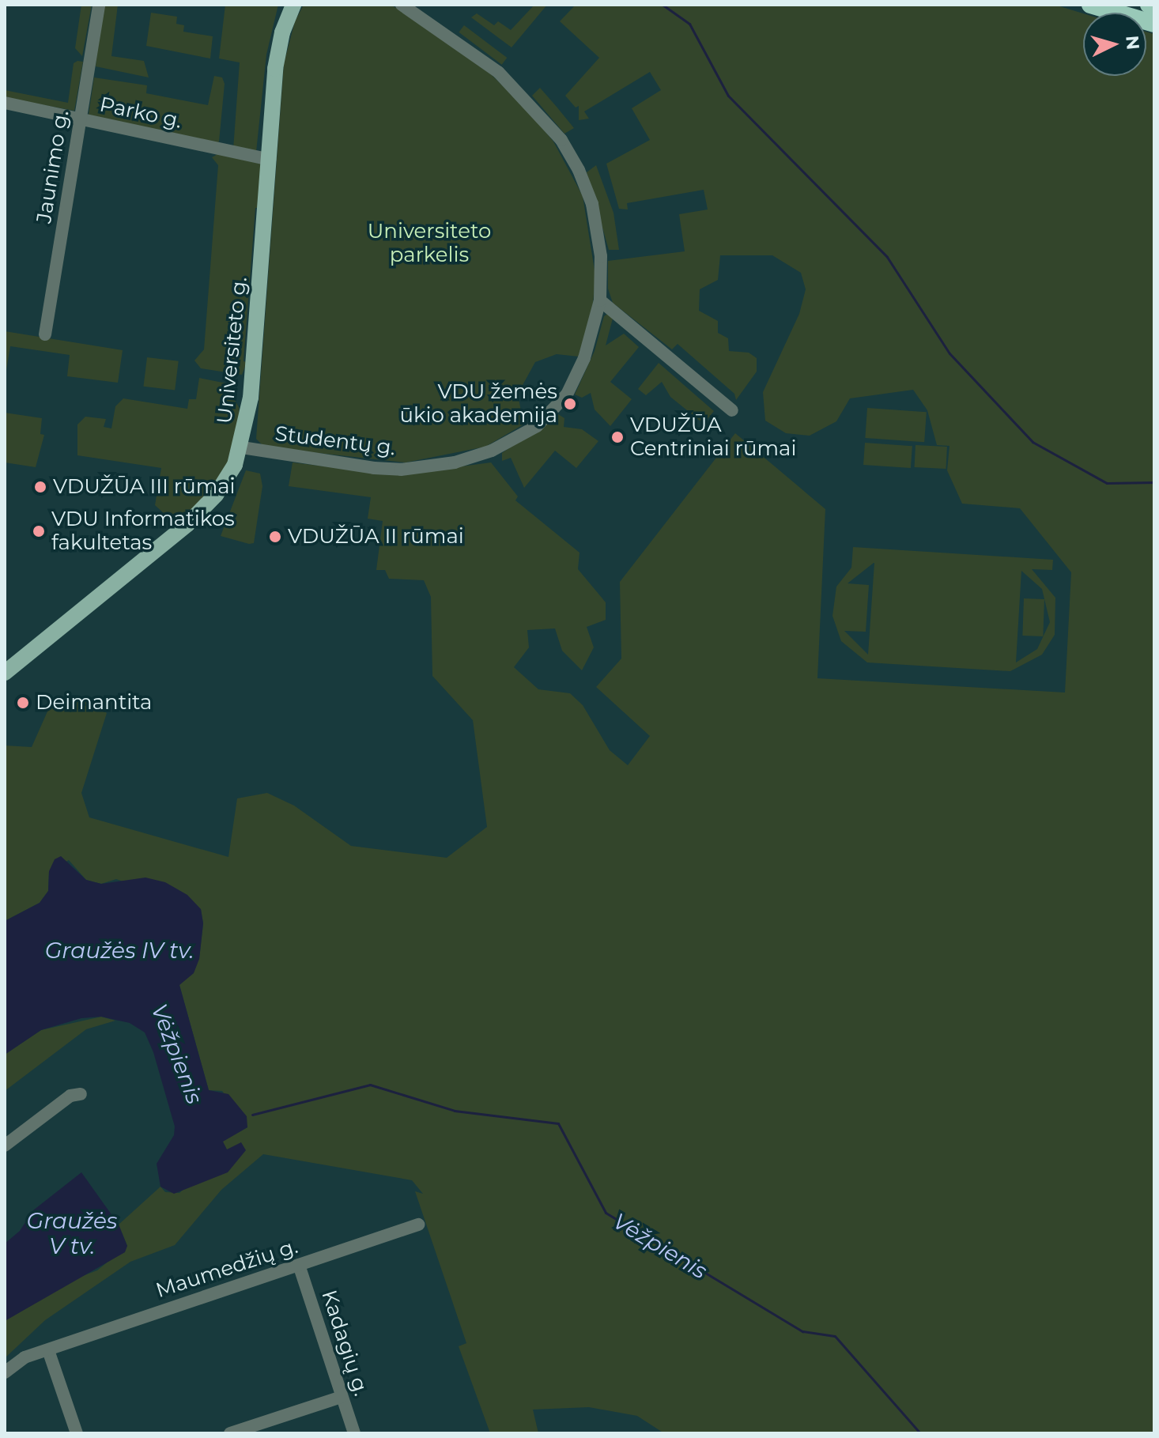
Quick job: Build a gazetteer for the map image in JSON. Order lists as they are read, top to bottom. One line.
{"streets":{"main road":["Universiteto g."],"street":["Parko g.","Jaunimo g.","Studentų g.","Maumedžių g.","Kadagių g."]},"crossings":[["Parko g.","Jaunimo g."],["Parko g.","Universiteto g."],["Universiteto g.","Studentų g."],["Maumedžių g.","Kadagių g."]],"water":["Graužės IV tv.","Vėžpienis","Graužės V tv."],"parks":["Universiteto parkelis"],"places":["VDU žemės ūkio akademija","VDUŽŪA Centriniai rūmai","VDUŽŪA III rūmai","VDU Informatikos fakultetas","VDUŽŪA II rūmai","Deimantita"],"north":"right"}
